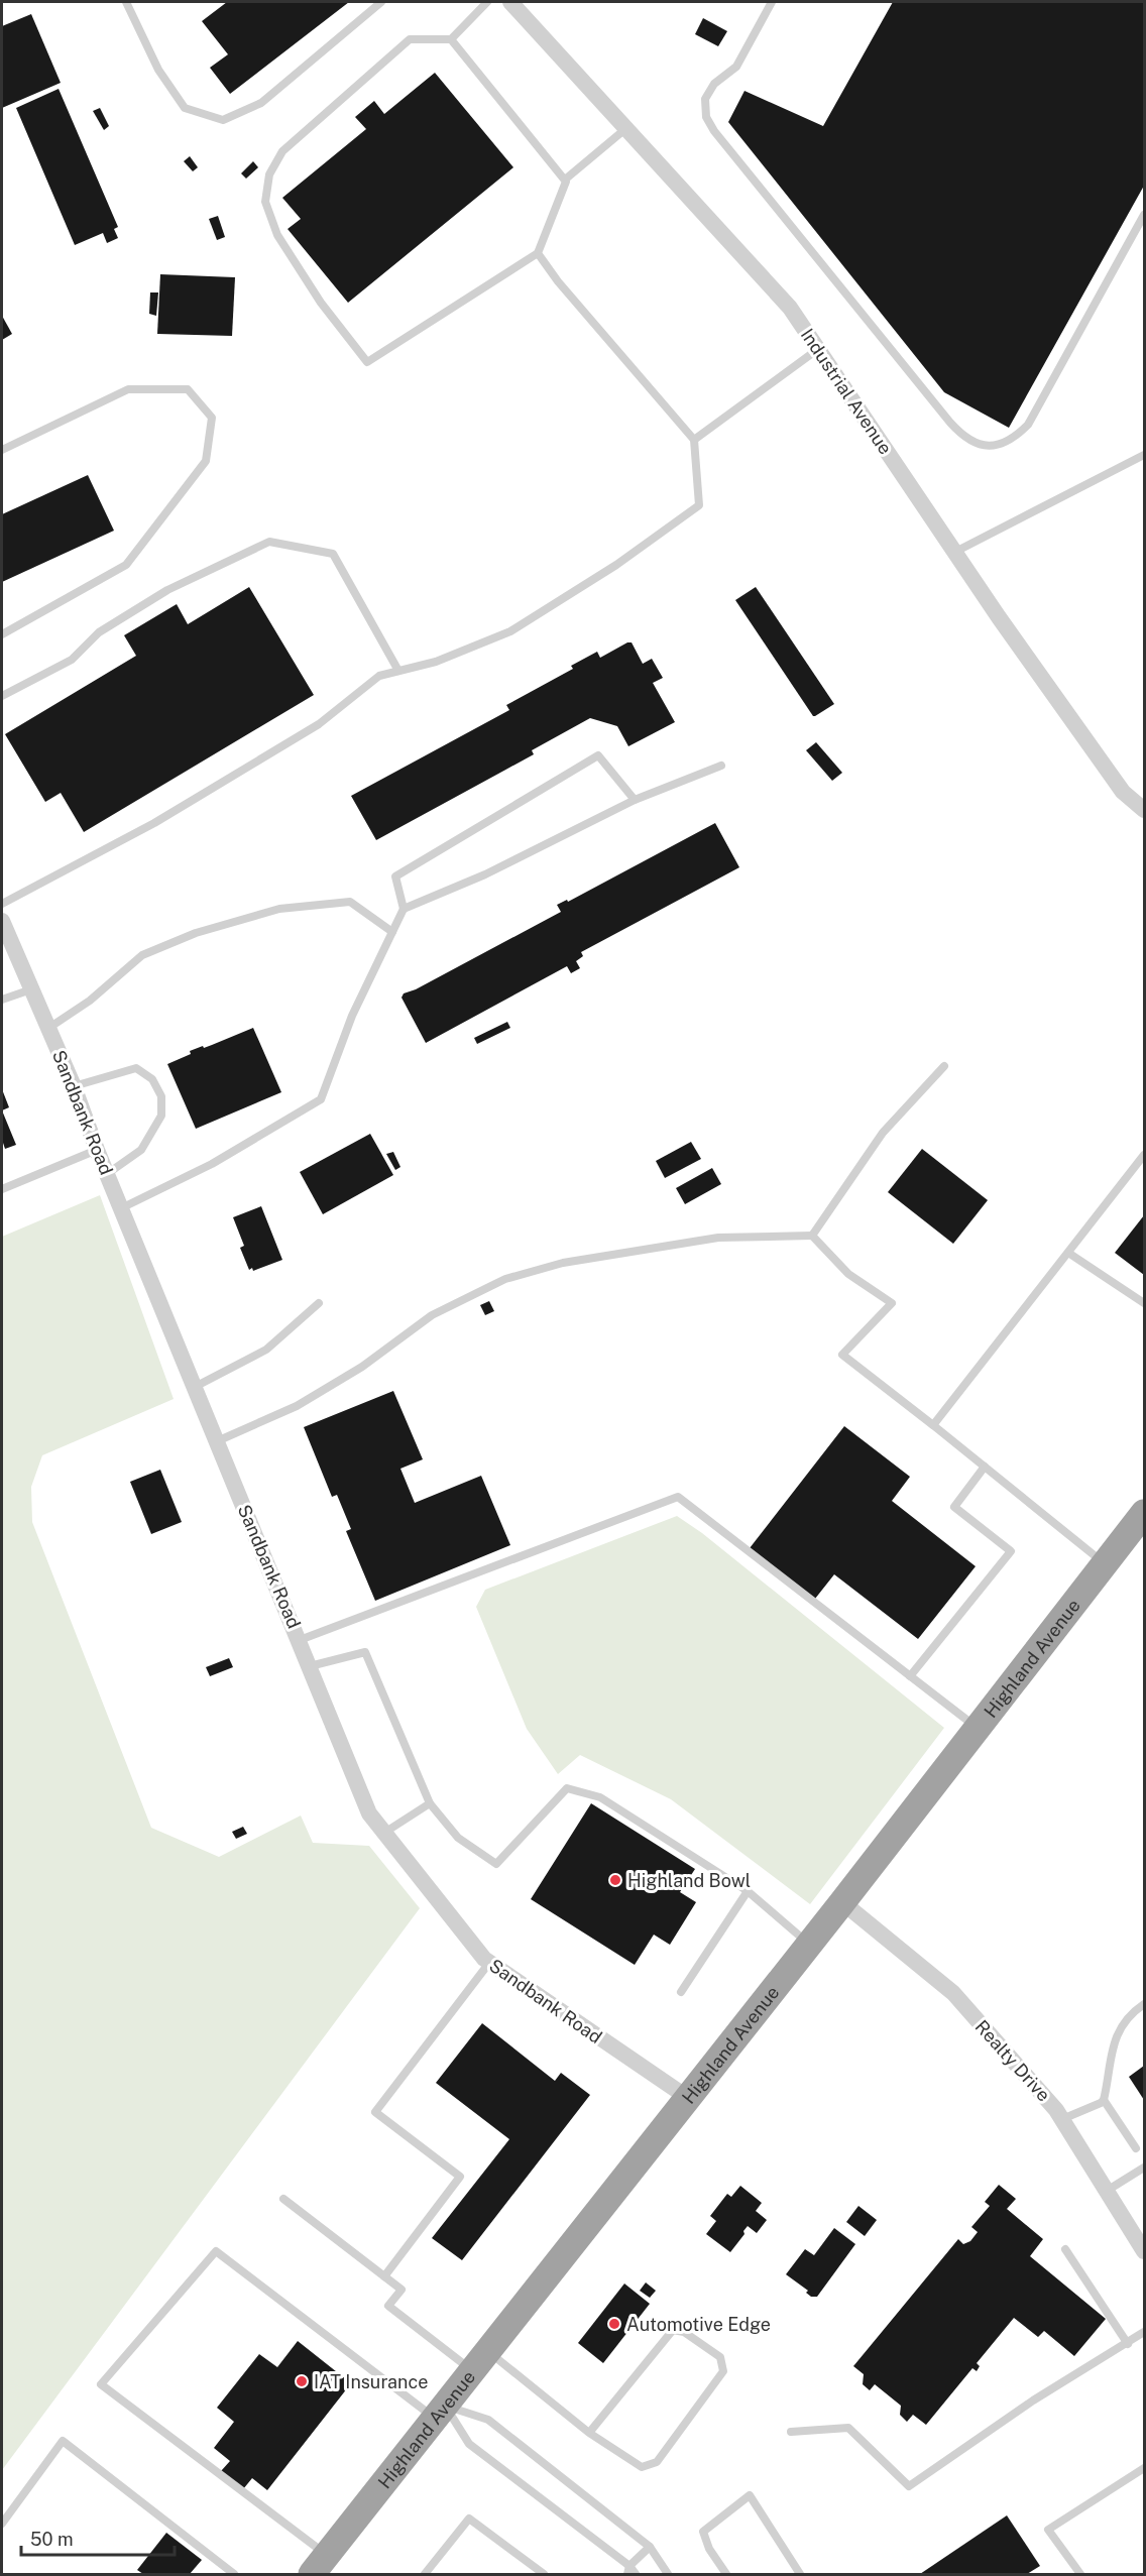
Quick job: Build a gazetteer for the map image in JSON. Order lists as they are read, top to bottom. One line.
{"streets":{"highway":["Highland Avenue"],"street":["Industrial Avenue","Sandbank Road","Realty Drive"]},"crossings":[["Sandbank Road","Highland Avenue"],["Highland Avenue","Realty Drive"]],"places":["Highland Bowl","Automotive Edge","IAT Insurance"],"scale_bar":"50 m"}
